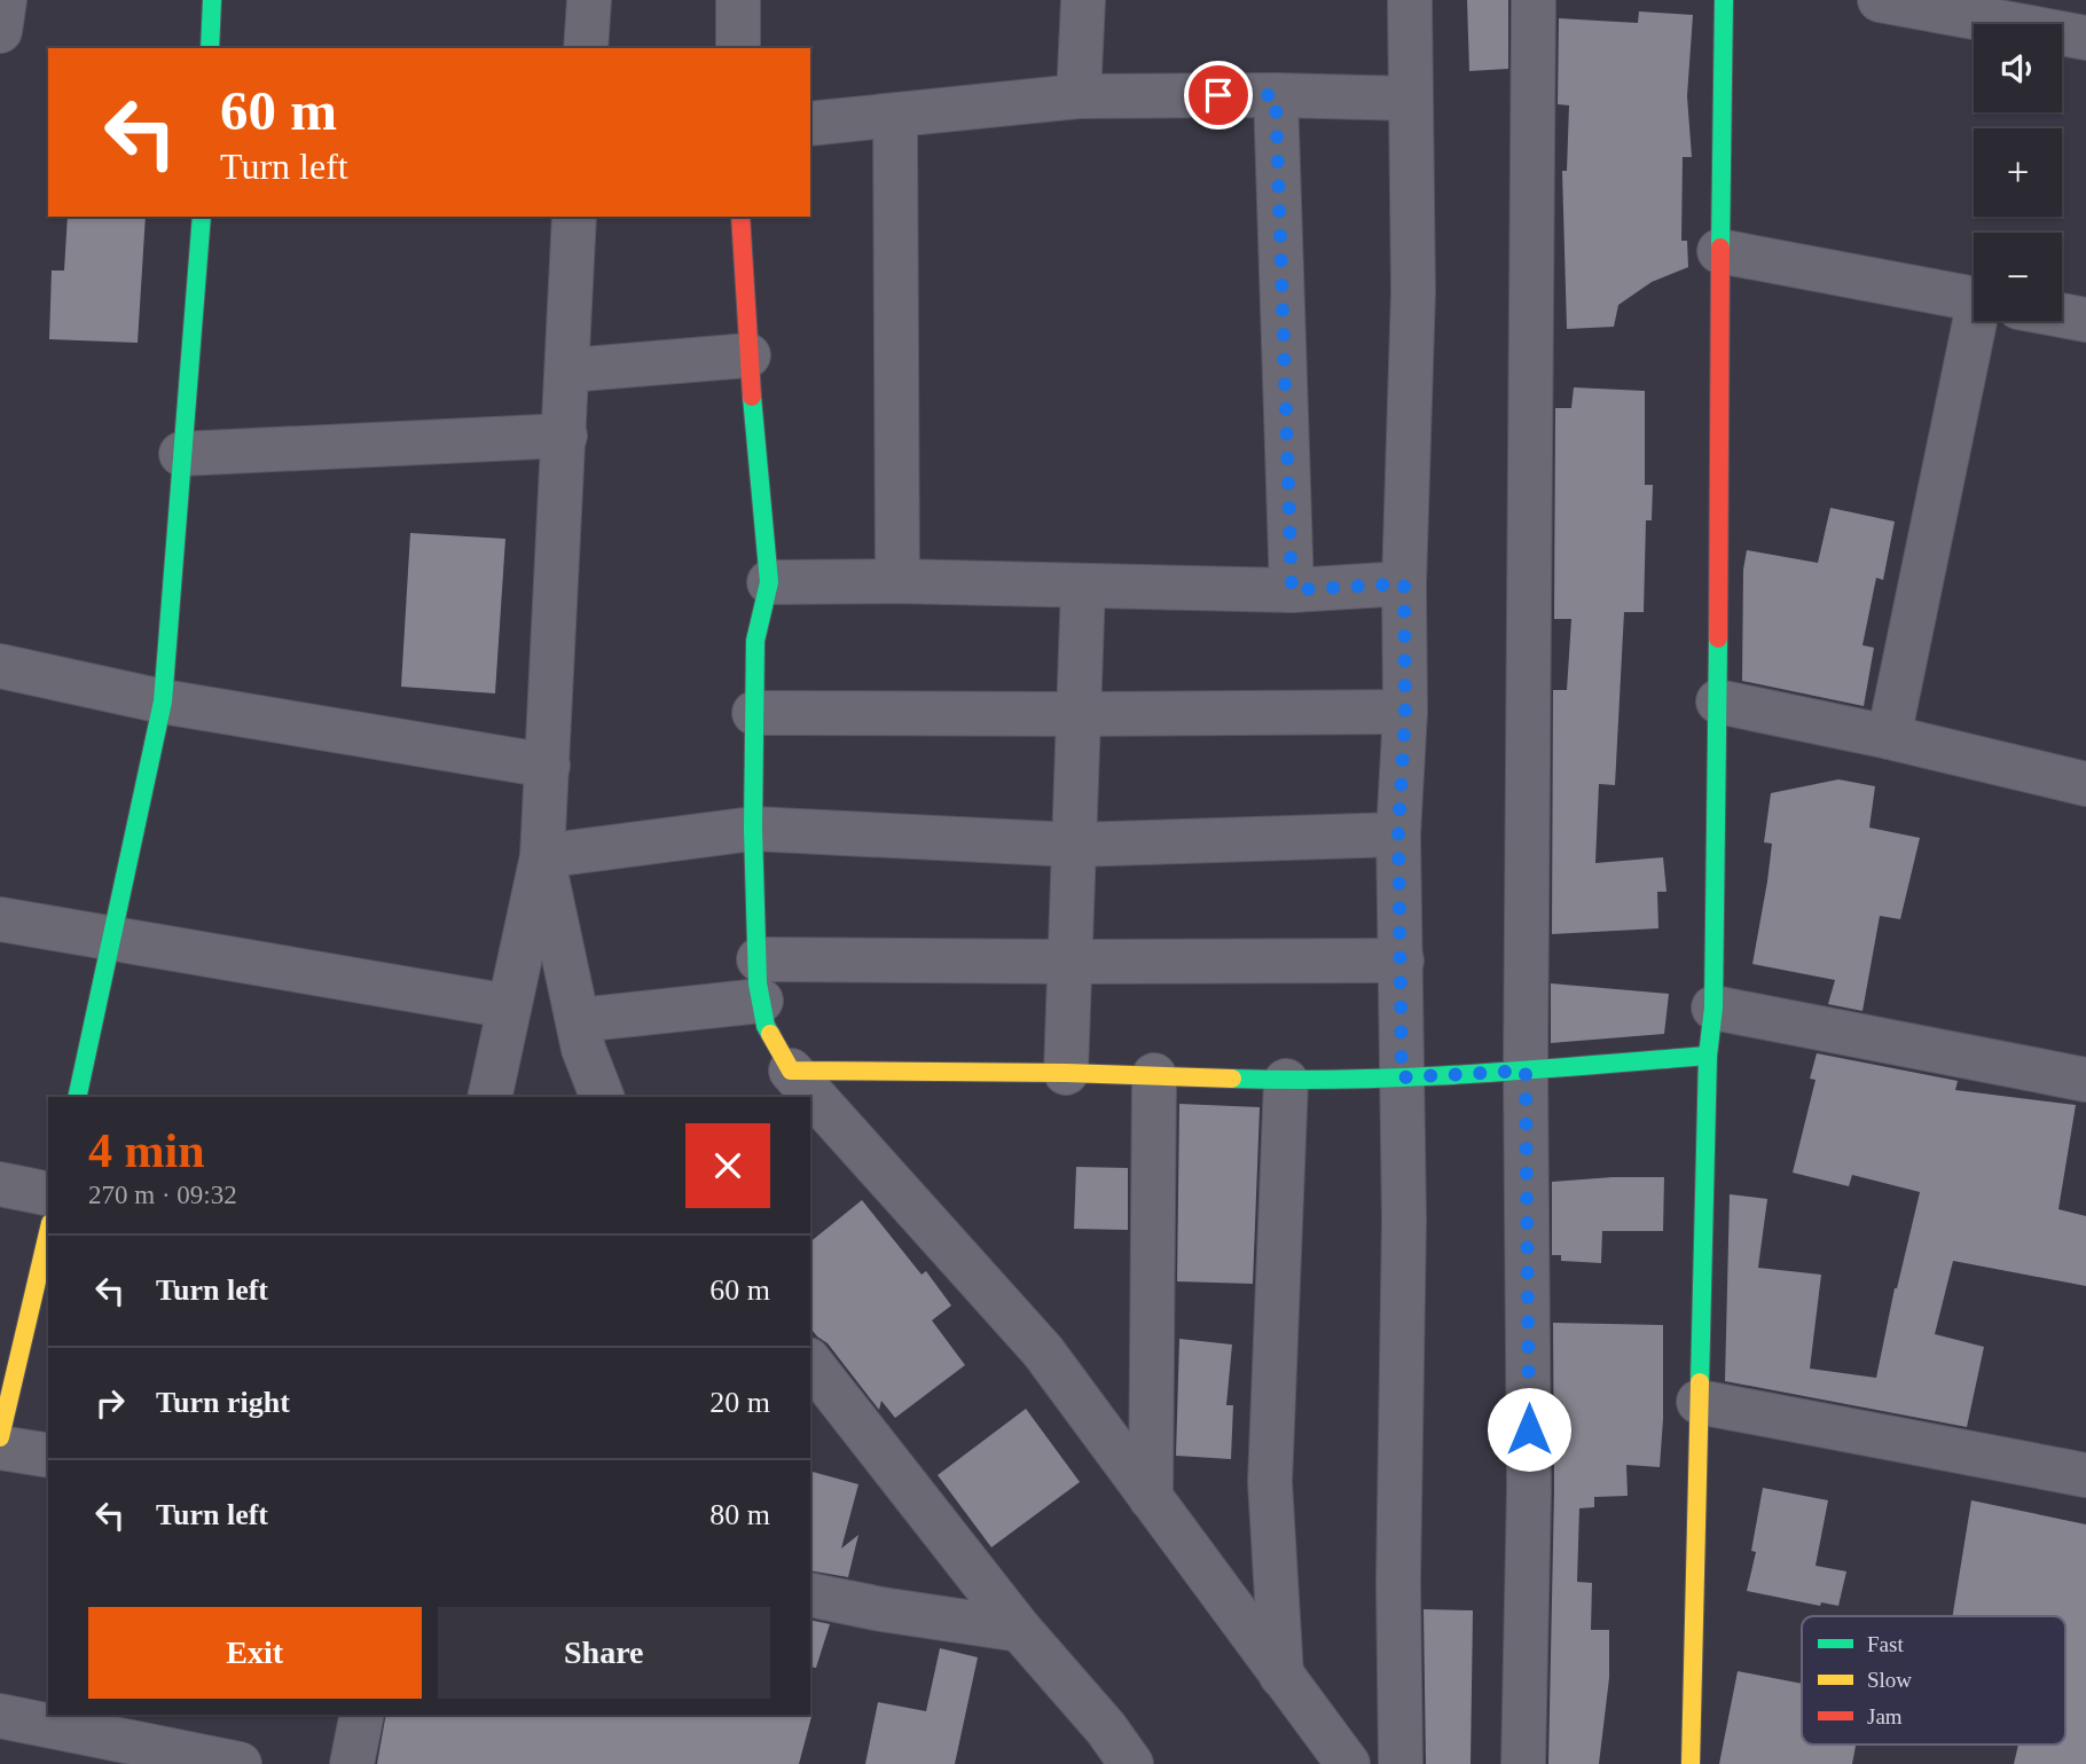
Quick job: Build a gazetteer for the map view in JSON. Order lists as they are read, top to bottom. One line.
{"legend":["Fast","Slow","Jam"],"page":{"map_buttons":["+","−"],"turn":["60 m","Turn left"],"heading":["4 min","270 m · 09:32"],"list":[{"name":"Turn left","value":"60 m"},{"name":"Turn right","value":"20 m"},{"name":"Turn left","value":"80 m"}],"buttons":["Exit","Share"]}}
